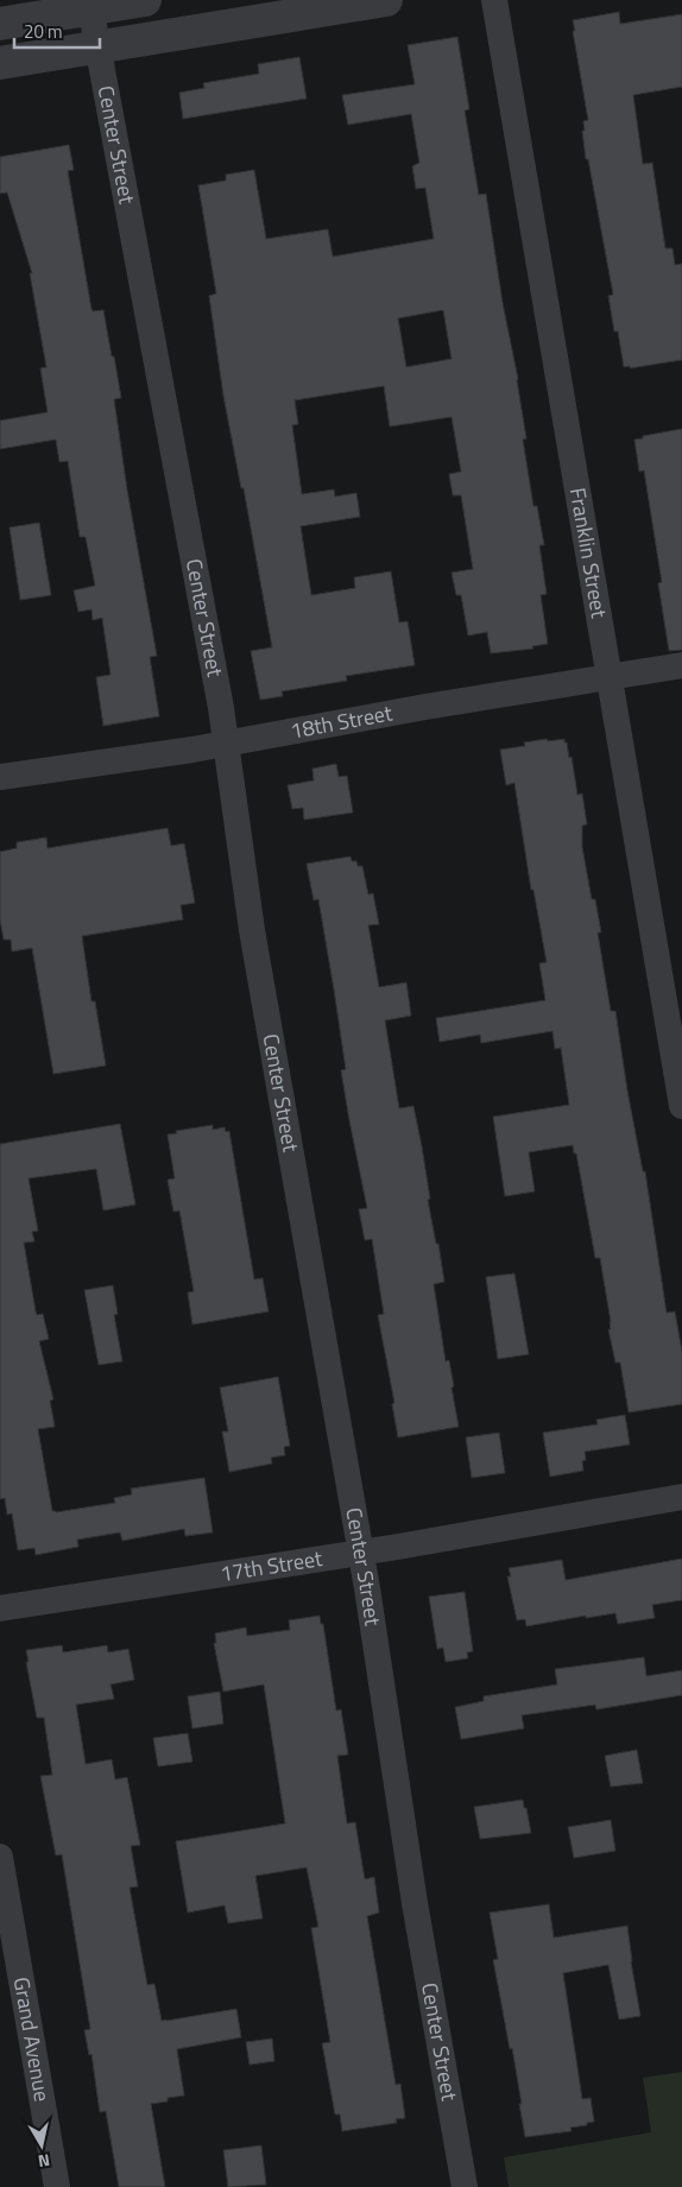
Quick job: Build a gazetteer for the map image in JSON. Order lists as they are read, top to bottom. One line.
{"streets":{"street":["Center Street","Franklin Street","18th Street","17th Street","Grand Avenue"]},"crossings":[["Center Street","18th Street"],["Center Street","17th Street"],["Franklin Street","18th Street"]],"scale_bar":"20 m","north":"bottom"}
